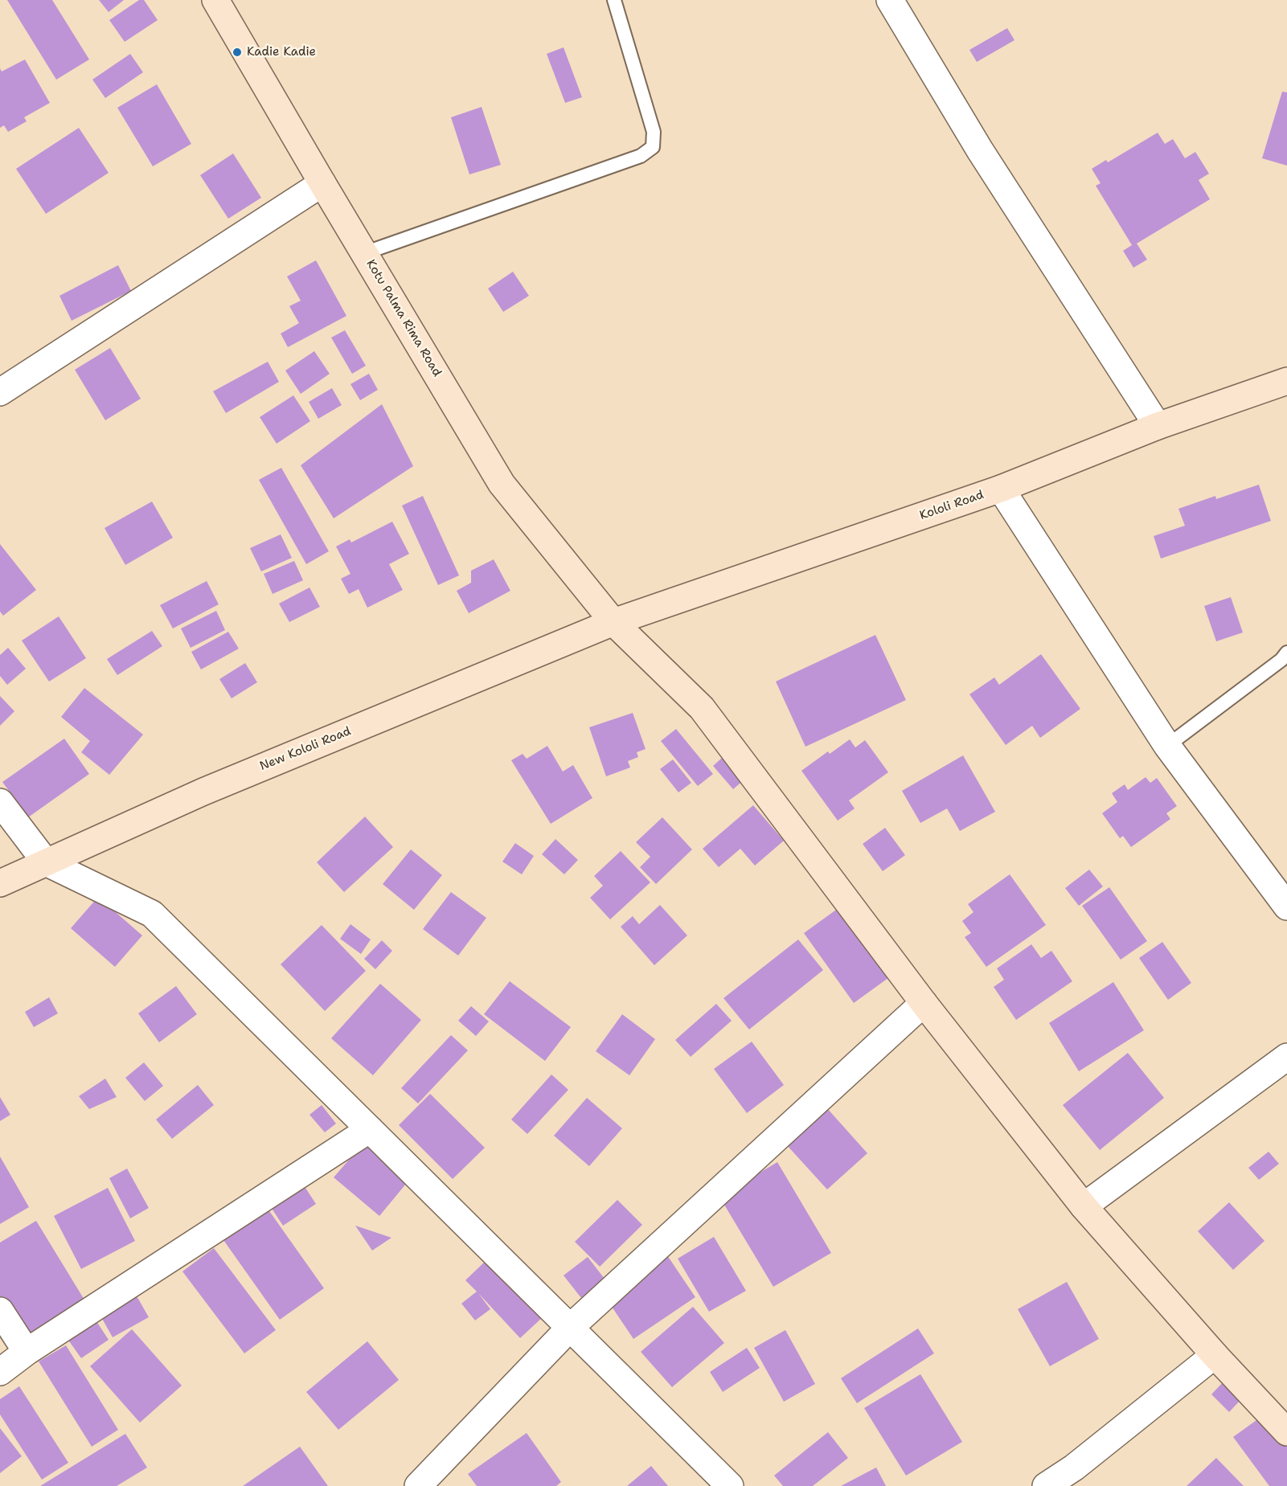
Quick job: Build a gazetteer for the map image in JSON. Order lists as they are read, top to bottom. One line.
{"streets":{"street":["Kotu Palma Rima Road","Kololi Road","New Kololi Road"]},"crossings":[["Kotu Palma Rima Road","Kololi Road"],["Kotu Palma Rima Road","New Kololi Road"],["Kololi Road","New Kololi Road"]],"places":["Kadie Kadie"]}
